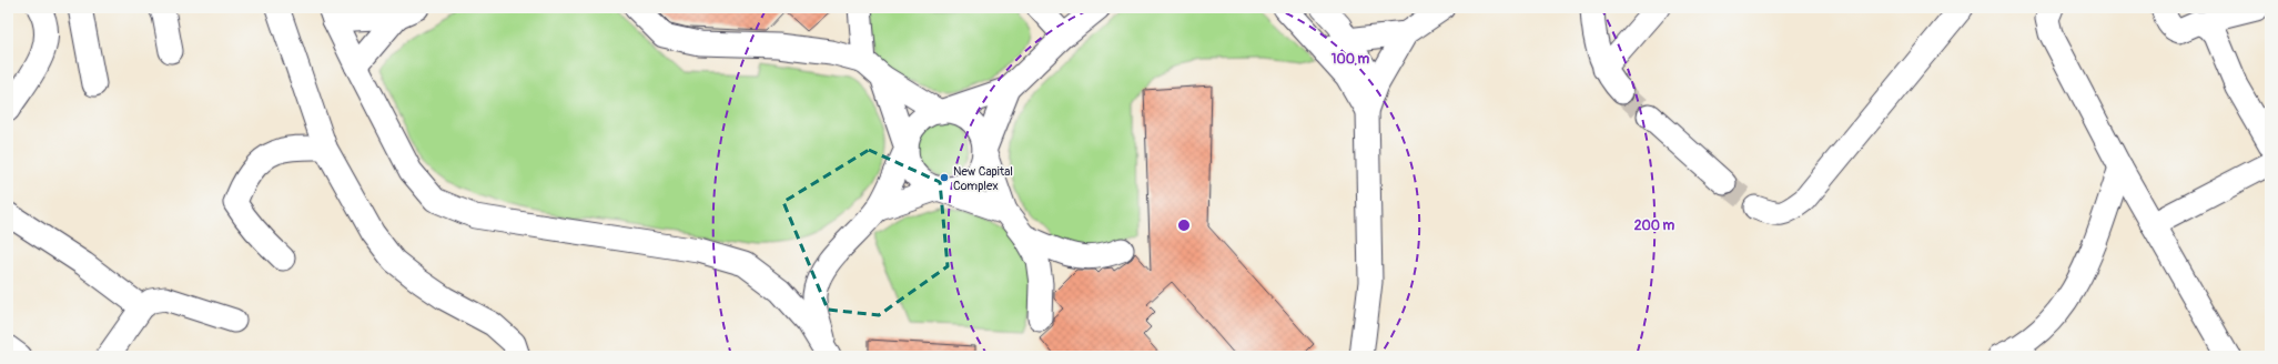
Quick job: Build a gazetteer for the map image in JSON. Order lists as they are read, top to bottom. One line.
{"places":["New Capital Complex"],"rings":["100 m","200 m"]}
